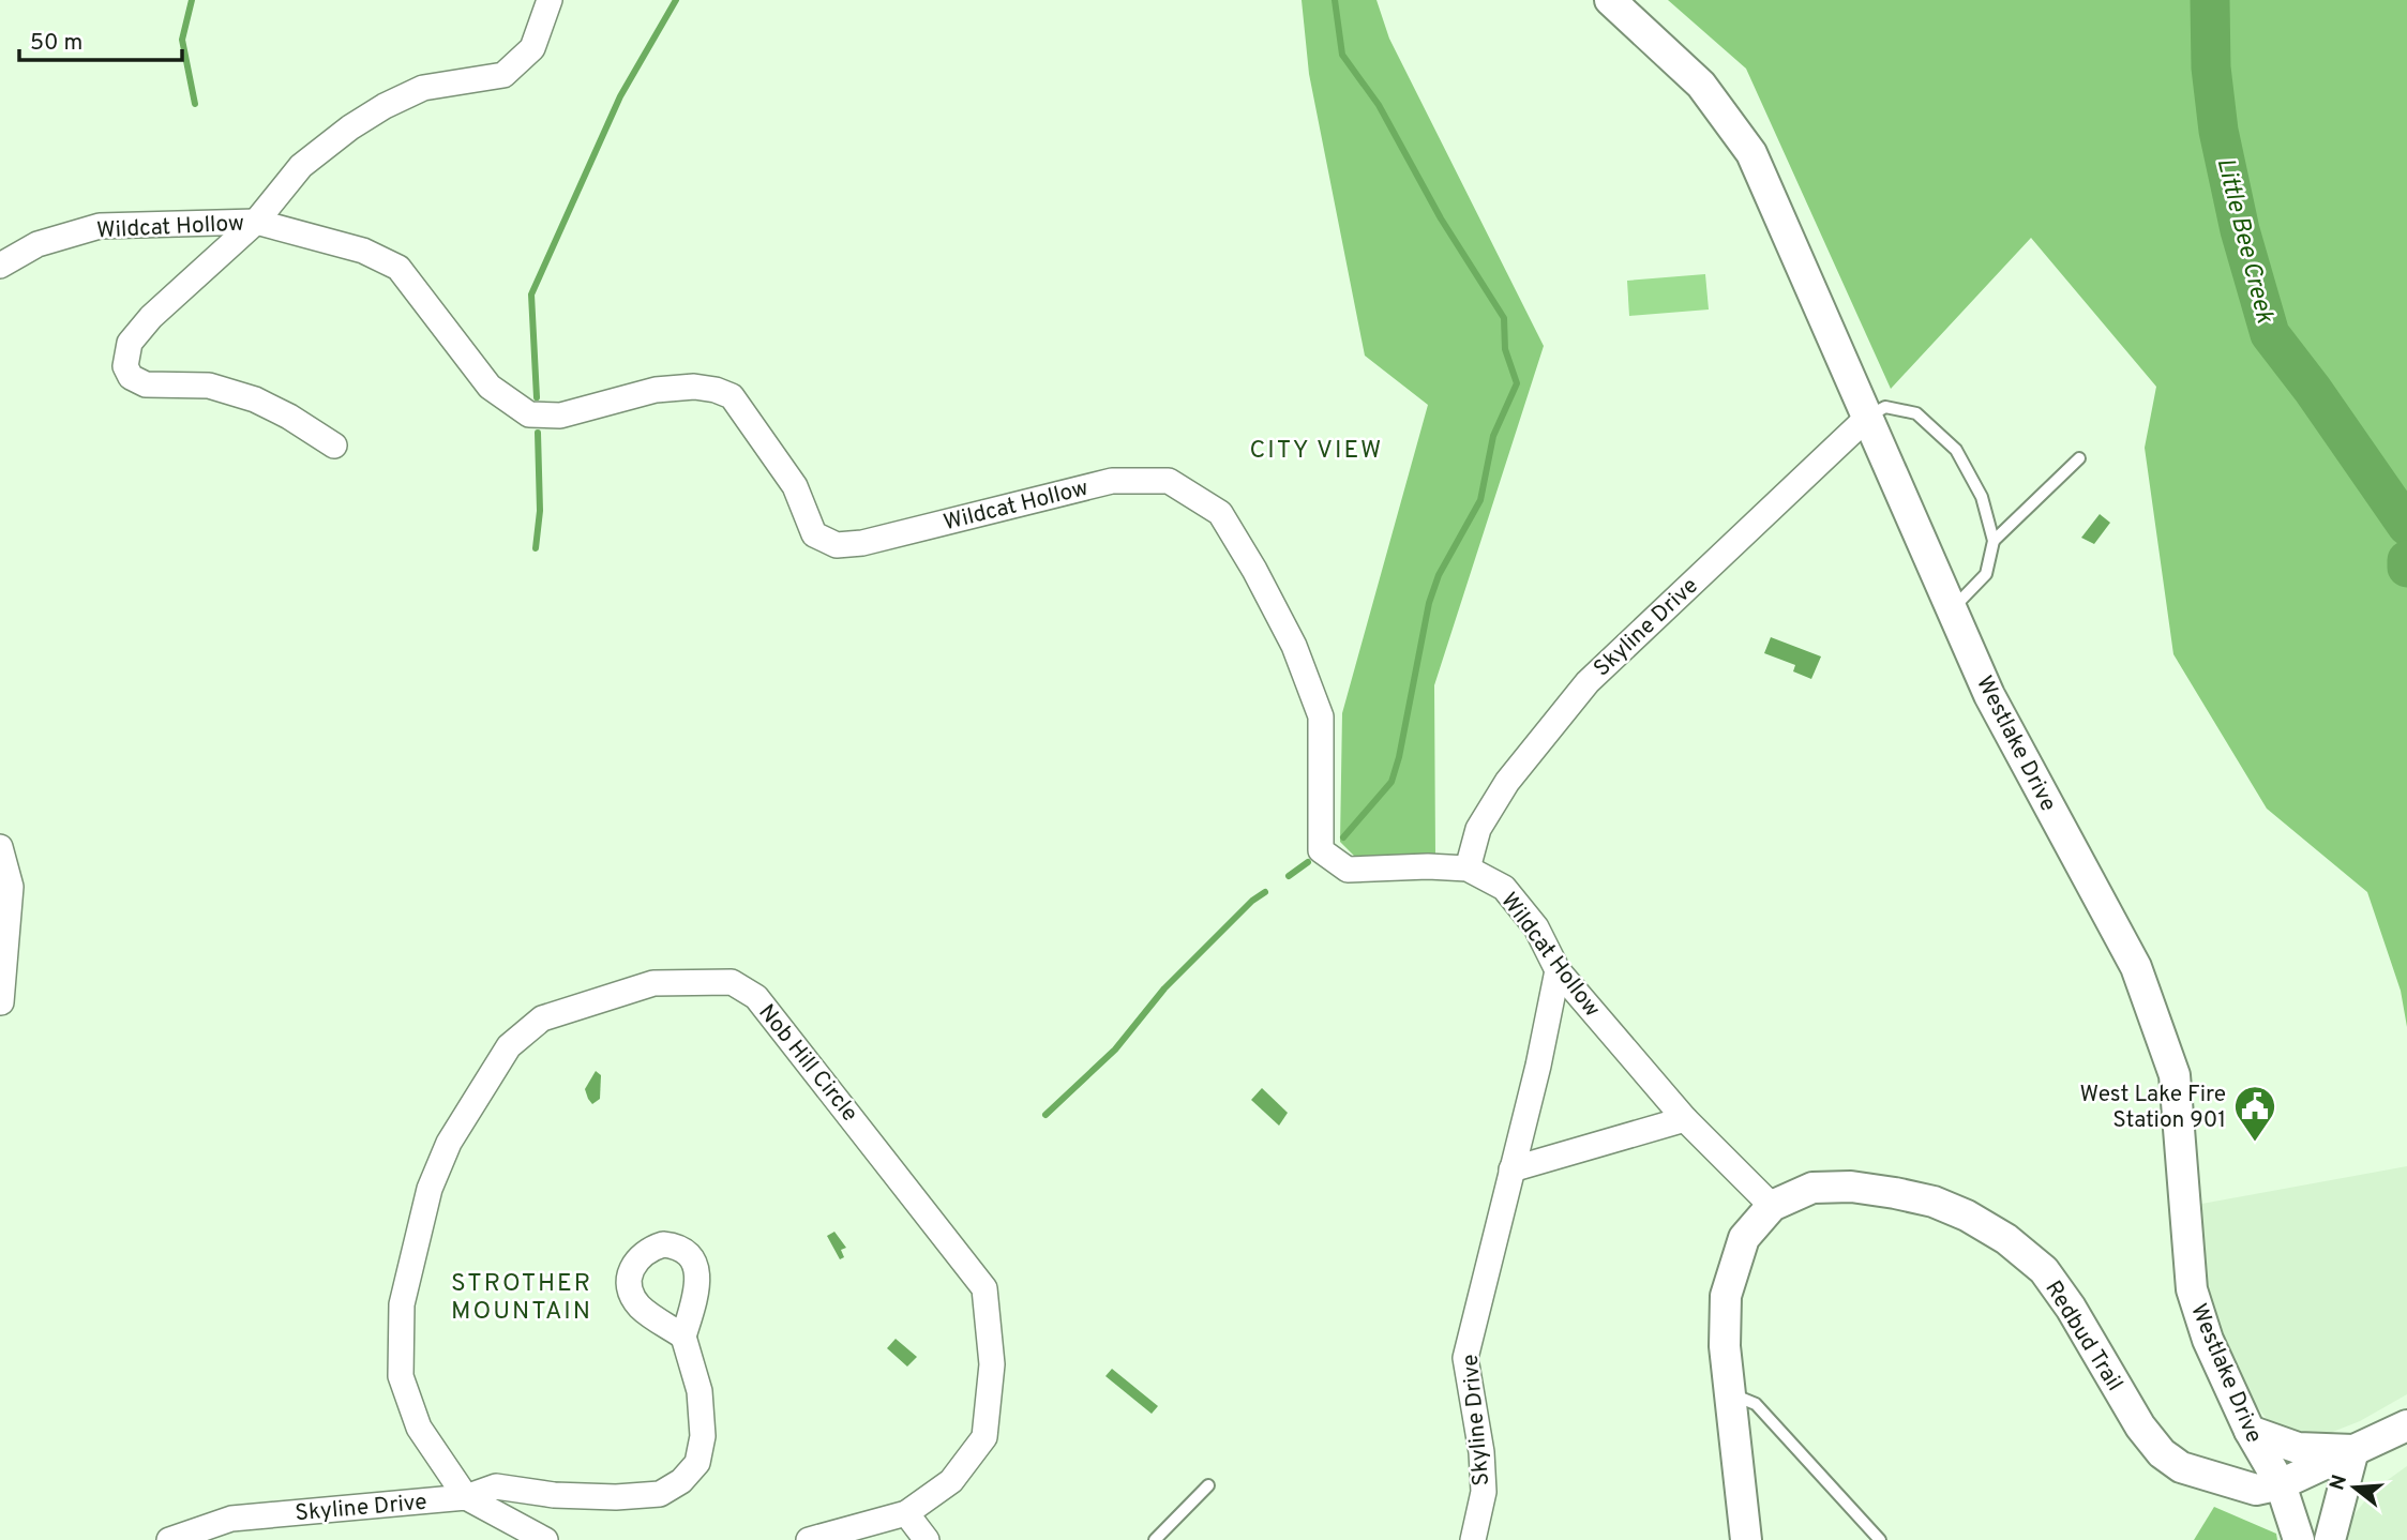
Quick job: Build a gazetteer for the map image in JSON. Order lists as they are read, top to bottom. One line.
{"streets":{"street":["Wildcat Hollow","Skyline Drive","Westlake Drive","Nob Hill Circle","Redbud Trail"]},"crossings":[["Wildcat Hollow","Skyline Drive"],["Wildcat Hollow","Redbud Trail"],["Skyline Drive","Westlake Drive"],["Skyline Drive","Nob Hill Circle"],["Westlake Drive","Redbud Trail"]],"districts":["CITY VIEW","STROTHER MOUNTAIN"],"water":["Little Bee Creek"],"places":{"public building":["West Lake Fire Station 901"]},"scale_bar":"50 m","north":"left"}
